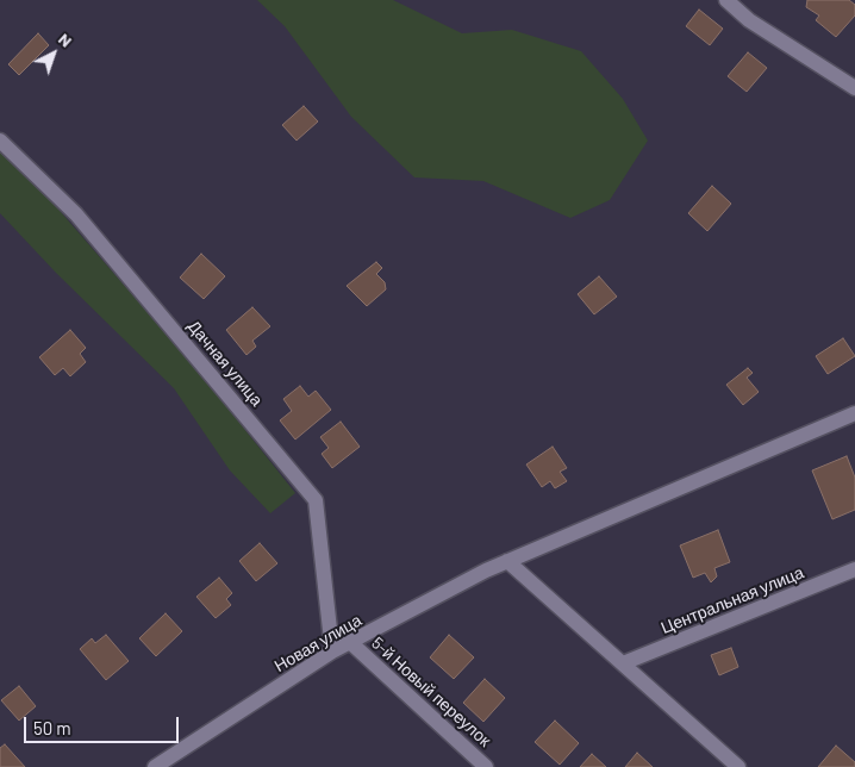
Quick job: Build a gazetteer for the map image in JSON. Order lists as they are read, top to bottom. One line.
{"streets":{"street":["Дачная улица","Центральная улица","Новая улица","5-й Новый переулок"]},"crossings":[["Дачная улица","Новая улица"],["Новая улица","5-й Новый переулок"]],"scale_bar":"50 m","north":"top right"}
